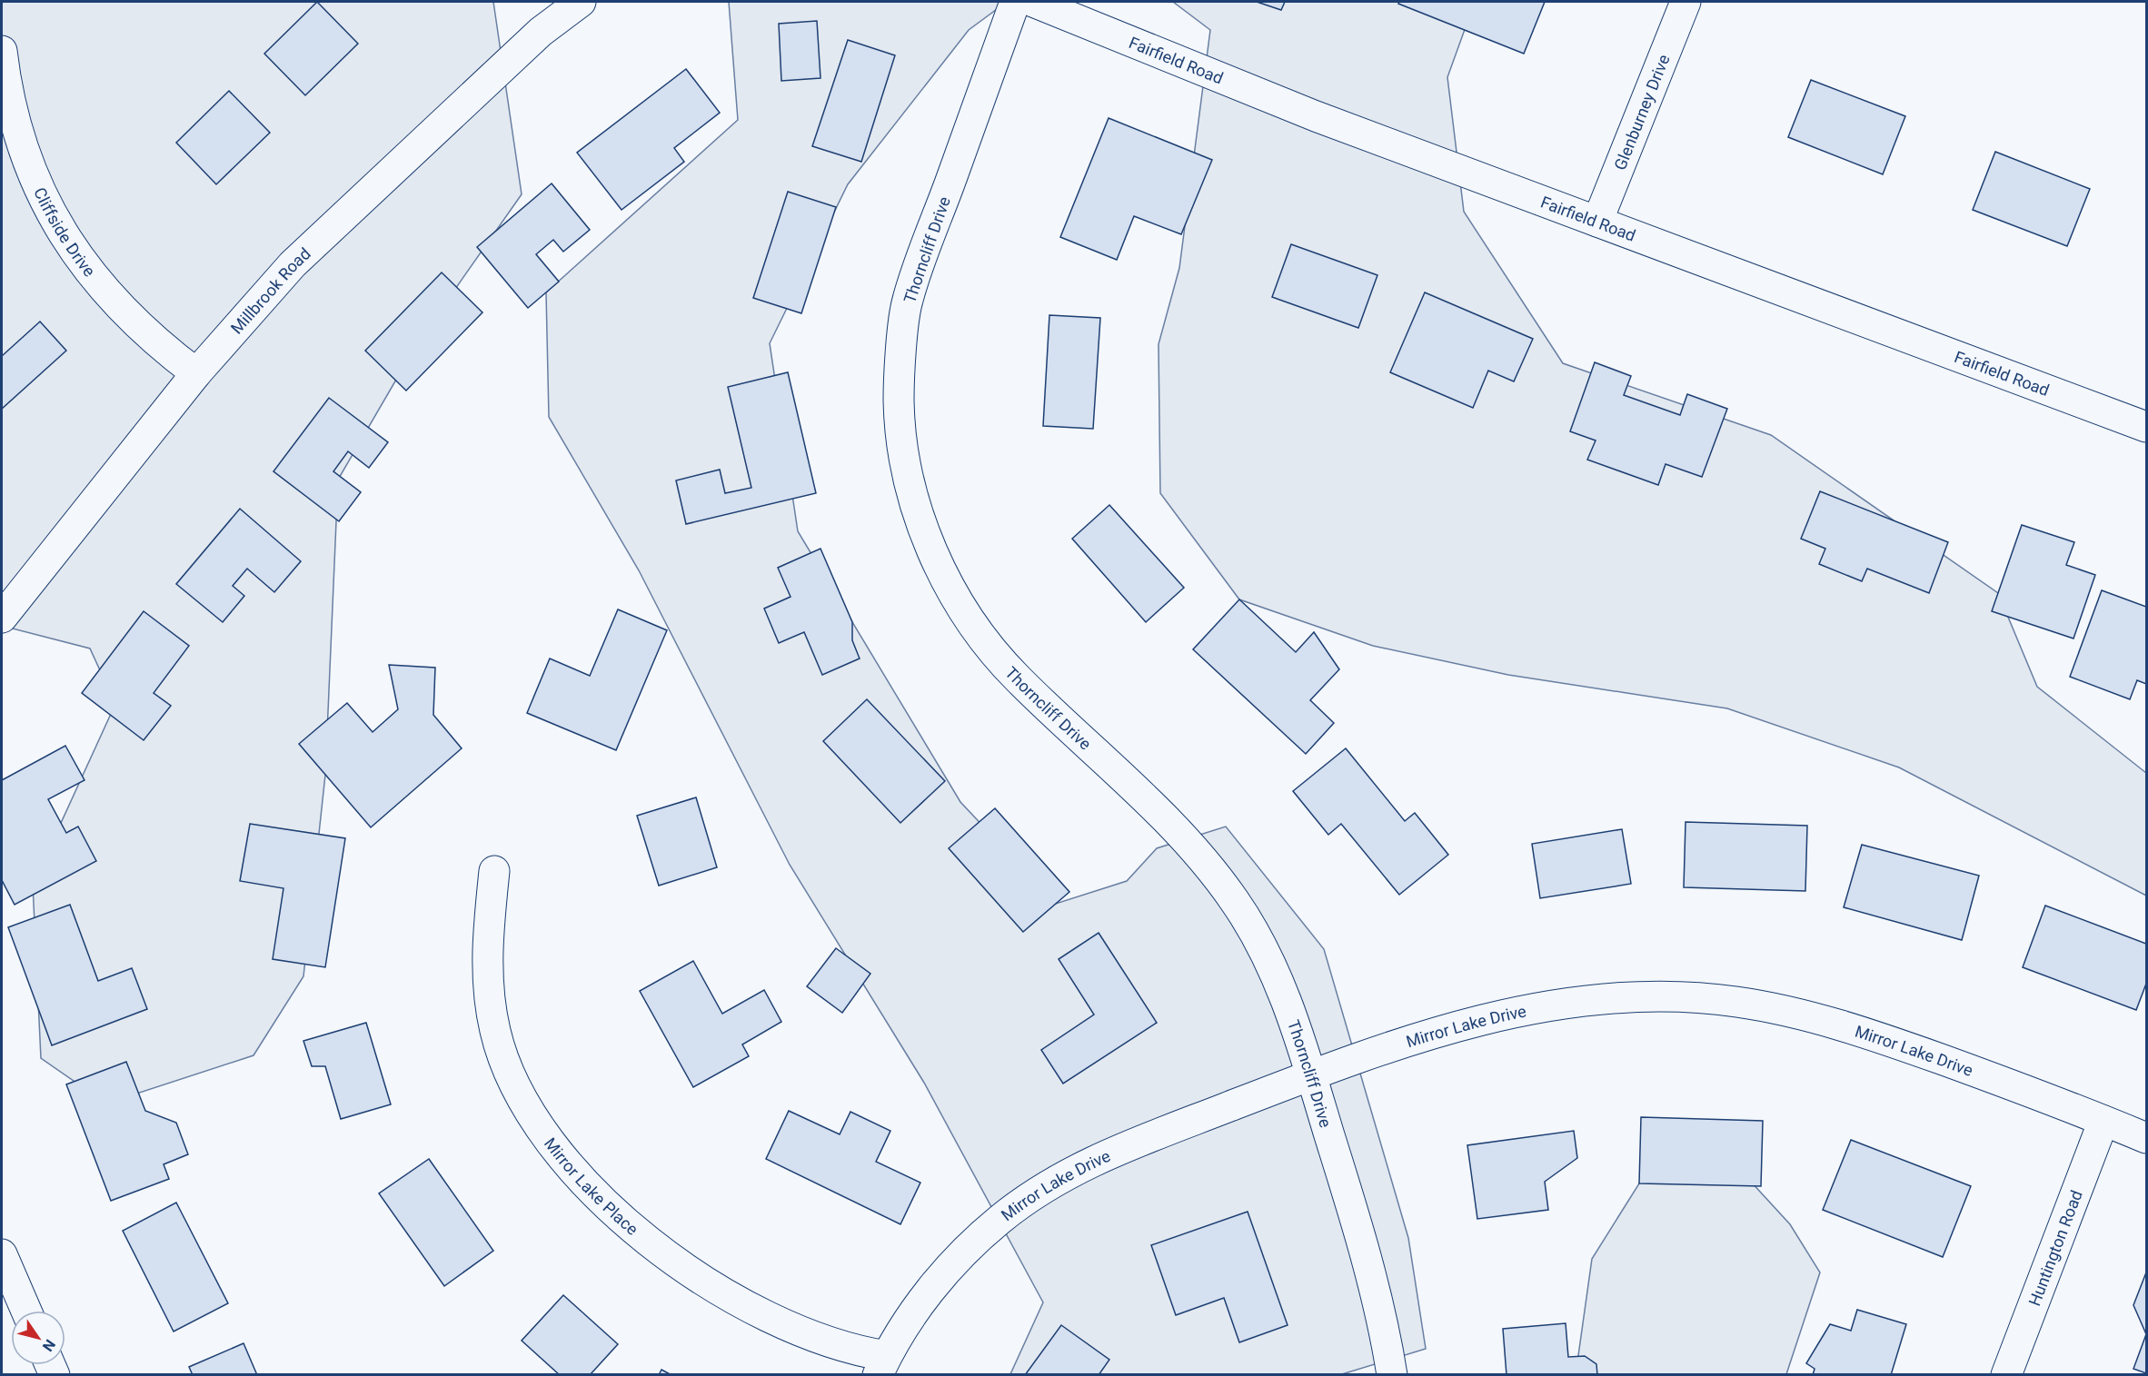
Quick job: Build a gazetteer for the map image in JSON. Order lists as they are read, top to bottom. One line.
{"streets":{"street":["Fairfield Road","Glenburney Drive","Cliffside Drive","Thorncliff Drive","Millbrook Road","Mirror Lake Drive","Mirror Lake Place","Huntington Road"]},"crossings":[["Fairfield Road","Glenburney Drive"],["Cliffside Drive","Millbrook Road"],["Thorncliff Drive","Mirror Lake Drive"],["Mirror Lake Drive","Mirror Lake Place"],["Mirror Lake Drive","Huntington Road"]],"north":"bottom right"}
